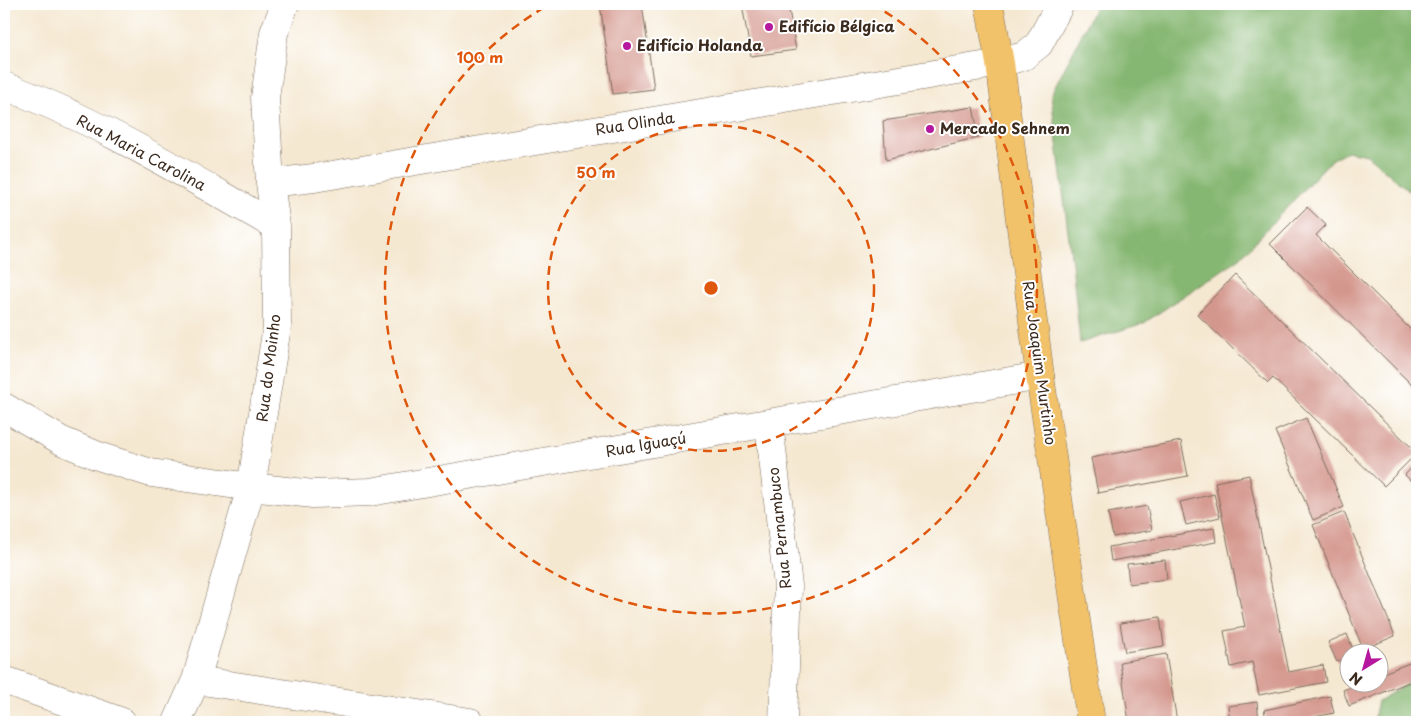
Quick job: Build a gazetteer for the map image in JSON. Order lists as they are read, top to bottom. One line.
{"streets":{"main road":["Rua Joaquim Murtinho"],"street":["Rua Olinda","Rua Maria Carolina","Rua do Moinho","Rua Iguaçú","Rua Pernambuco"]},"crossings":[["Rua Olinda","Rua Joaquim Murtinho"],["Rua Olinda","Rua do Moinho"],["Rua Maria Carolina","Rua do Moinho"],["Rua Joaquim Murtinho","Rua Iguaçú"],["Rua do Moinho","Rua Iguaçú"],["Rua Iguaçú","Rua Pernambuco"]],"places":["Edifício Bélgica","Edifício Holanda","Mercado Sehnem"],"north":"bottom left","rings":["100 m","50 m"]}
